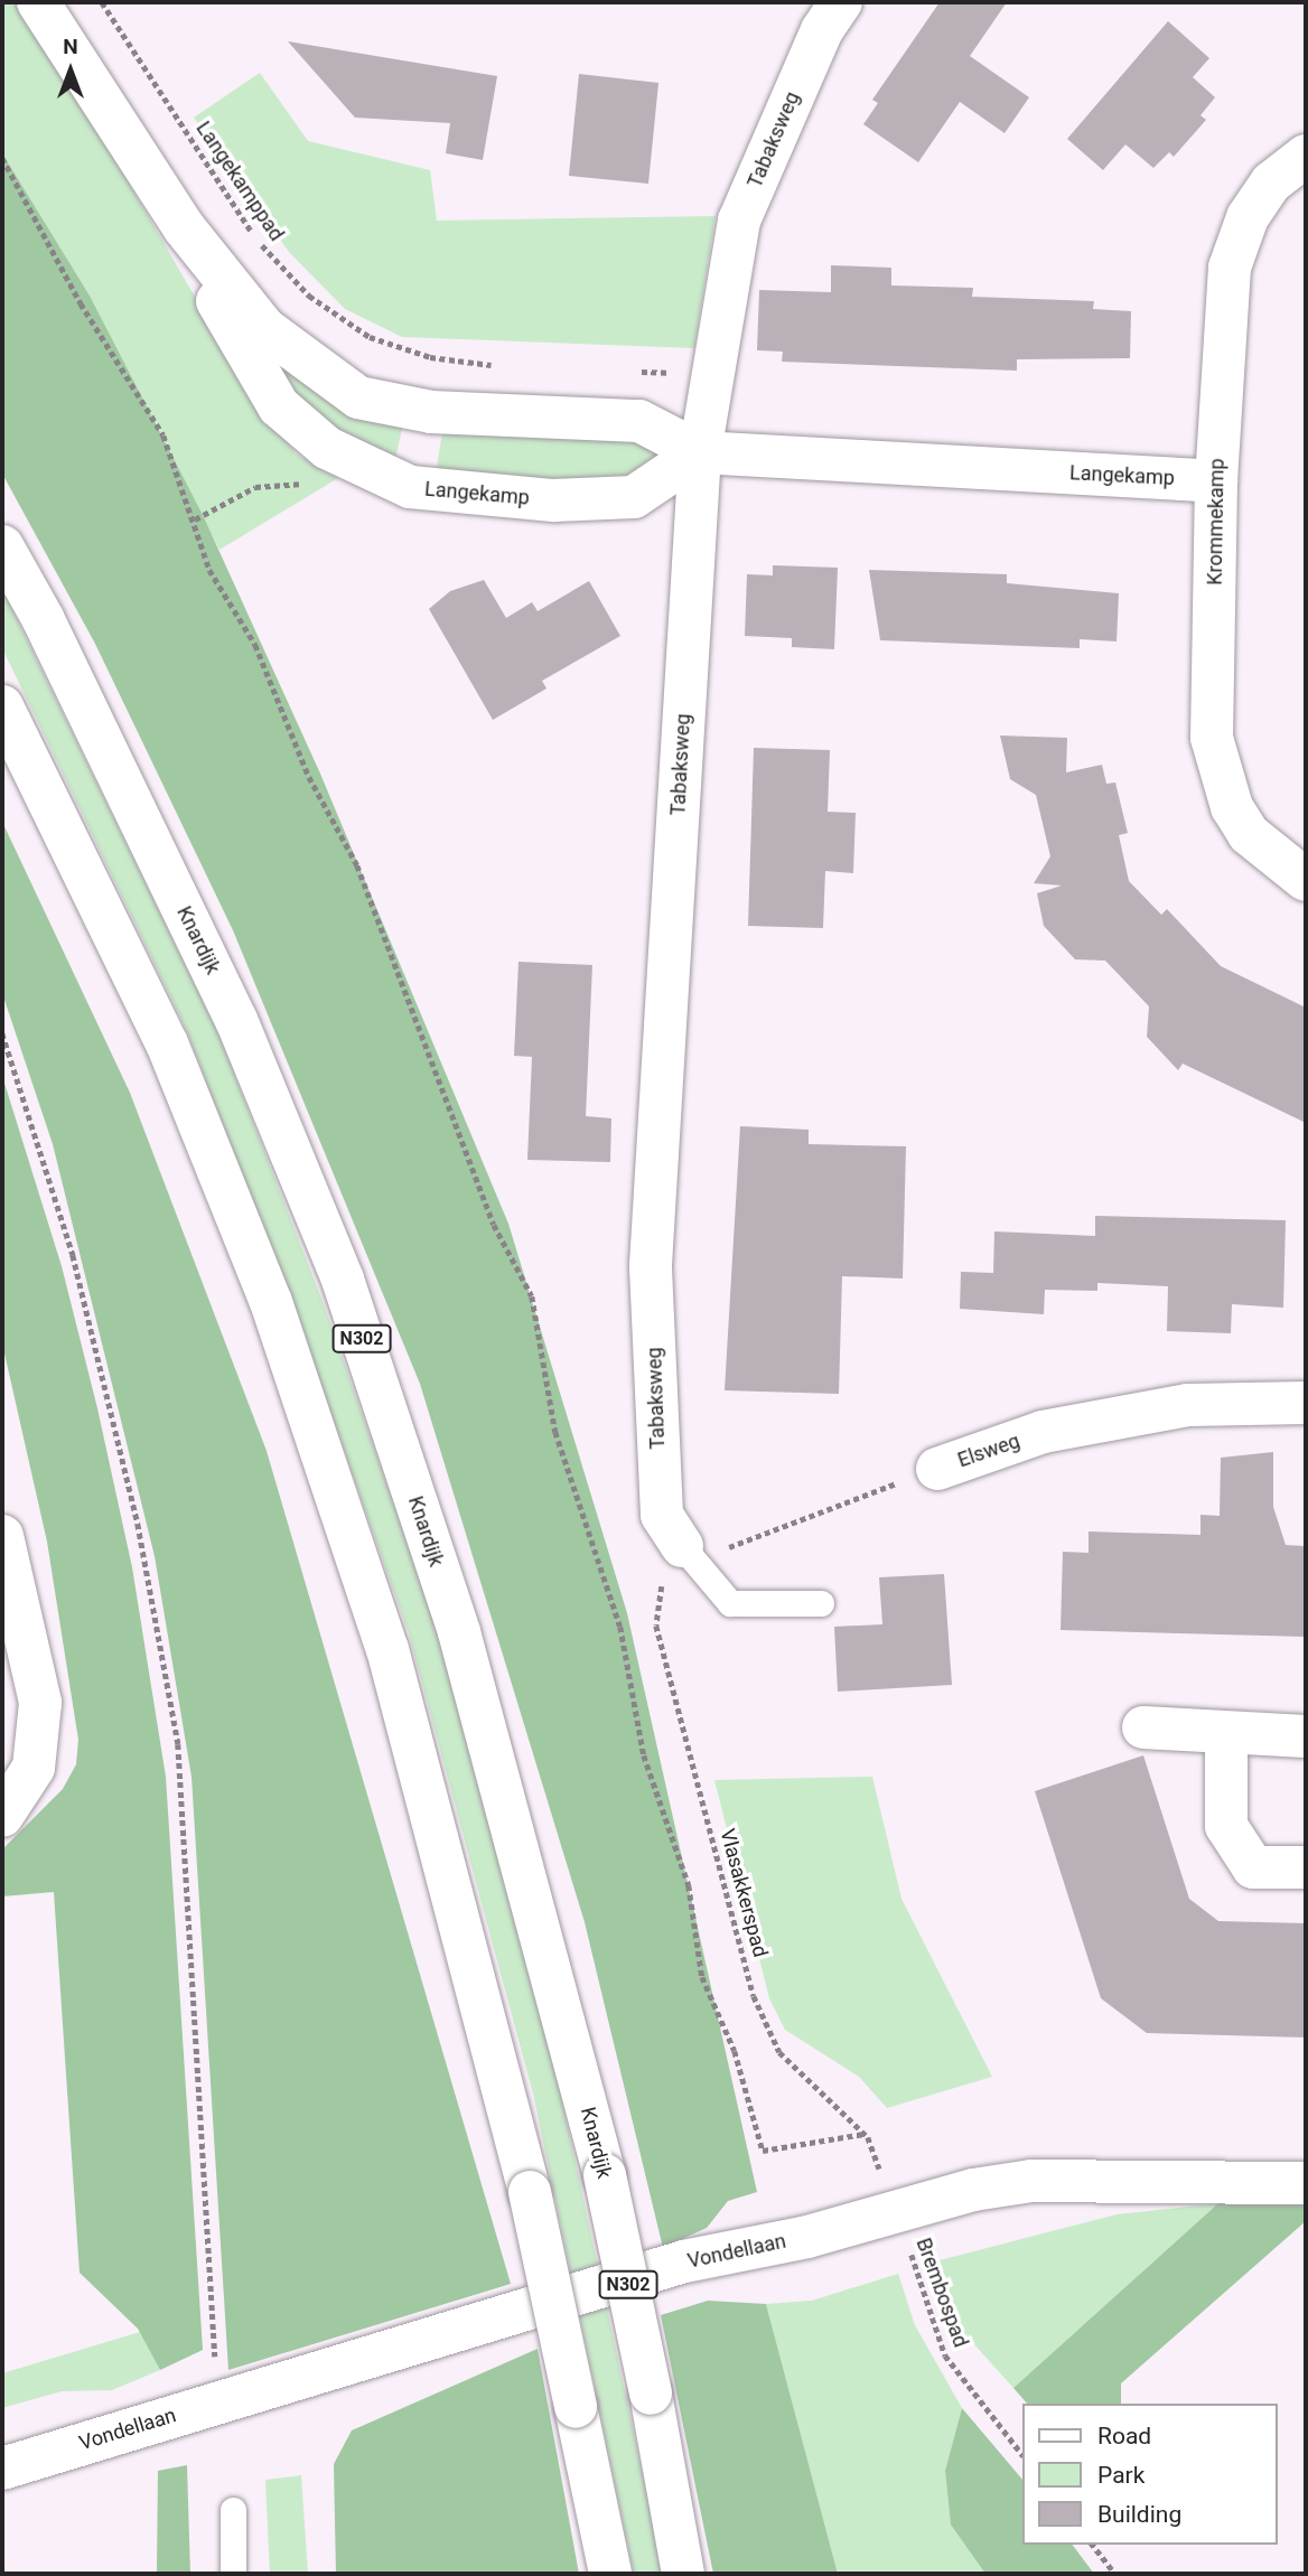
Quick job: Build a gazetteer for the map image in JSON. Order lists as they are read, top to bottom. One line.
{"streets":{"street":["Tabaksweg","Langekamp","Krommekamp","Knardijk","N302","Elsweg","Vondellaan"],"path":["Langekamppad","Vlasakkerspad","Brembospad"]},"crossings":[["Tabaksweg","Langekamp"],["Tabaksweg","Elsweg"],["Tabaksweg","Vlasakkerspad"],["Langekamp","Krommekamp"],["Elsweg","Vlasakkerspad"],["Vlasakkerspad","Vondellaan"],["Vlasakkerspad","Brembospad"],["Vondellaan","Brembospad"]],"legend":["Road","Park","Building"],"north":"top"}
